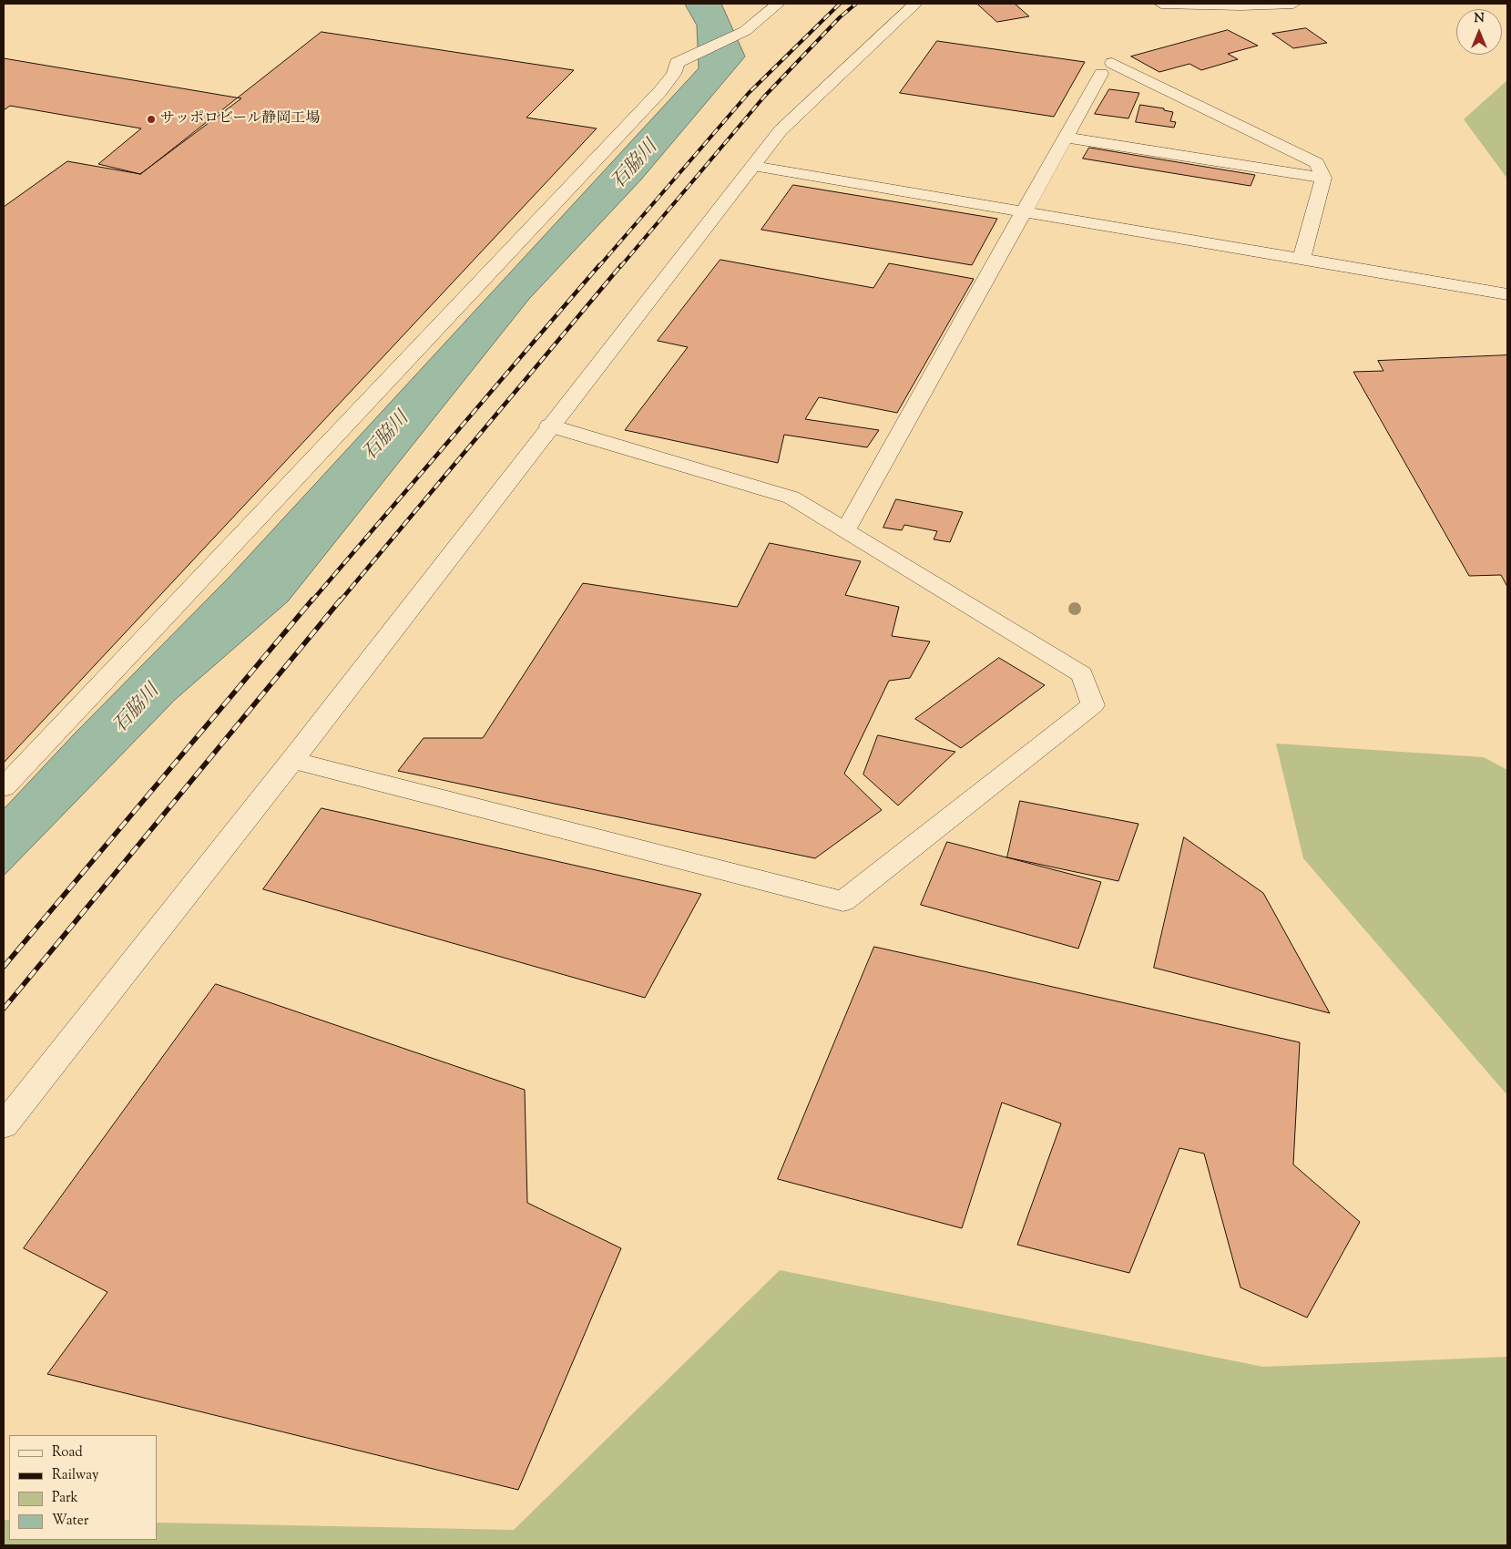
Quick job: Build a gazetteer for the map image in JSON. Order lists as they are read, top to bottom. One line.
{"water":["石脇川"],"places":["サッポロビール静岡工場"],"legend":["Road","Railway","Park","Water"],"north":"top"}
